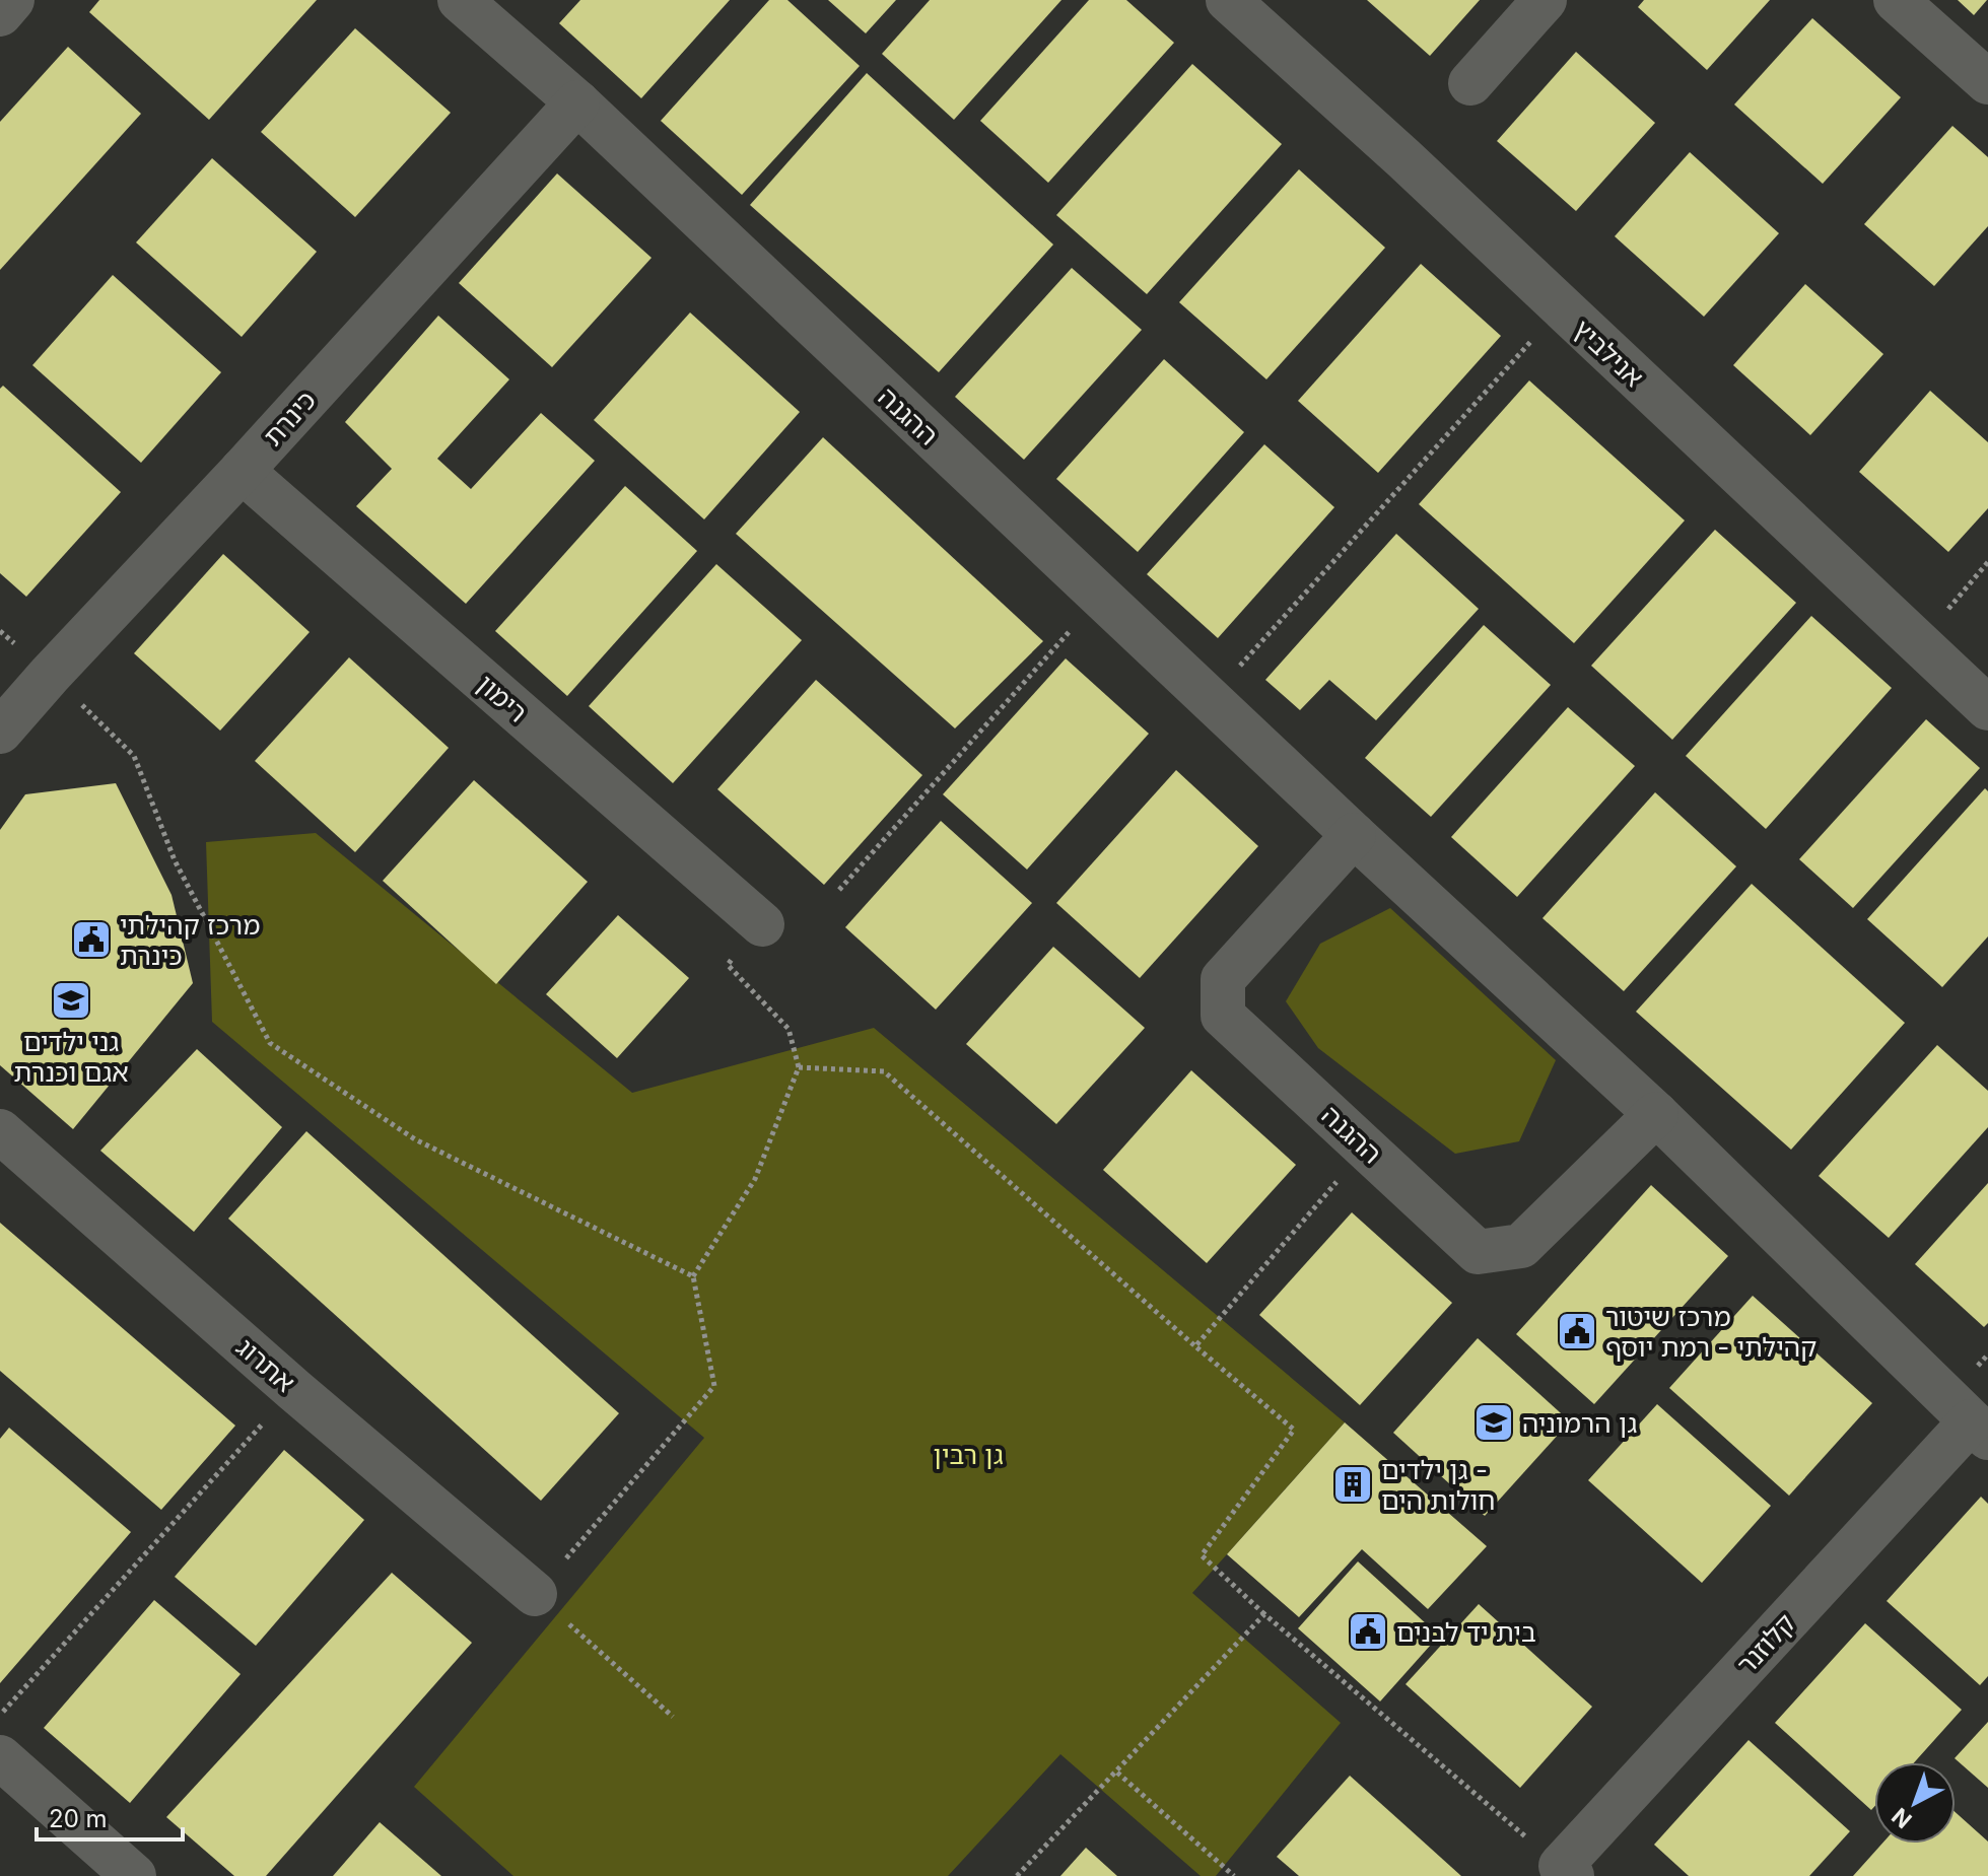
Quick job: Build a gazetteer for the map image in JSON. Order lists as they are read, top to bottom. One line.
{"streets":{"street":["אנילביץ","ההגנה","כינרת","רימון","אתרוג","קלוזנר"]},"crossings":[["ההגנה","כינרת"],["ההגנה","קלוזנר"],["כינרת","רימון"]],"parks":["גן רבין"],"places":{"public building":["מרכז קהילתי כינרת","מרכז שיטור קהילתי - רמת יוסף","בית יד לבנים"],"school or university":["גני ילדים אגם וכנרת","גן הרמוניה"],"building":["גן ילדים - חולות הים"]},"scale_bar":"20 m","north":"bottom left"}
